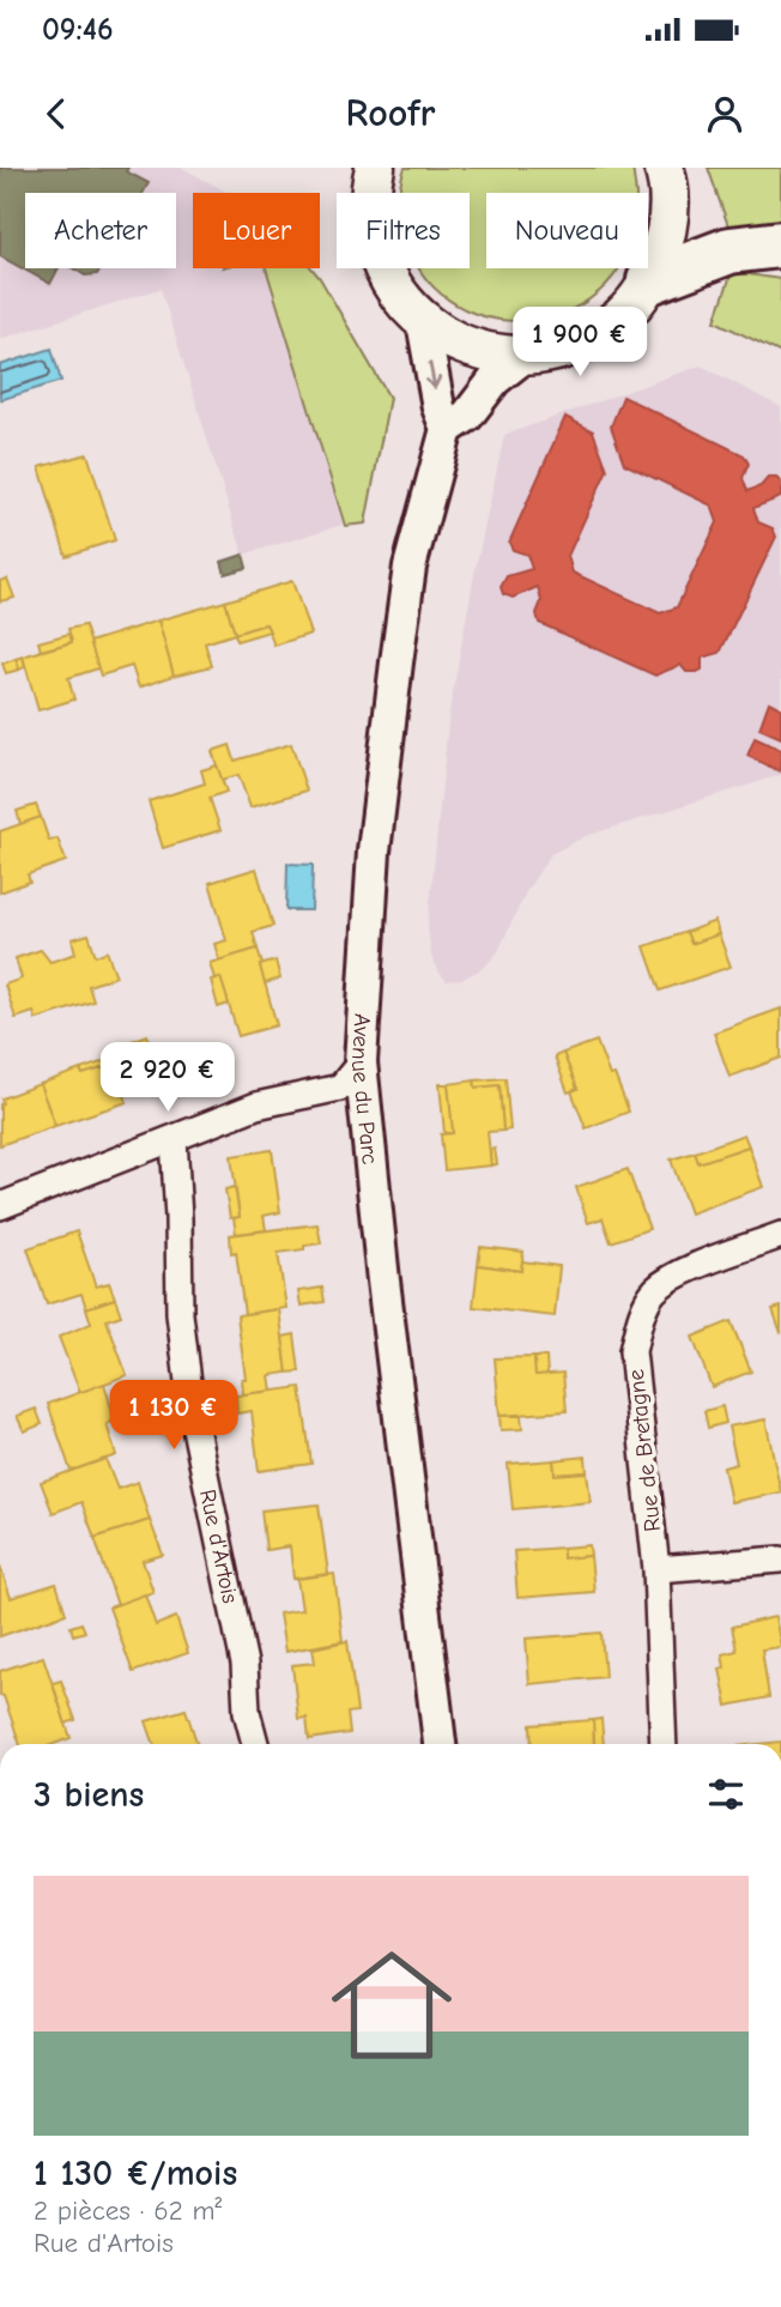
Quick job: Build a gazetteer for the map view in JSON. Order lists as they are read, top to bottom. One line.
{"streets":{"street":["Avenue du Parc","Rue de Bretagne","Rue d'Artois"]},"page":{"status":"09:46","header":"Roofr","chip":["Acheter","Louer","Filtres","Nouveau"],"price":["1 900 €","2 920 €","1 130 €"],"heading":"3 biens","list":[{"name":"1 130 €/mois","note":"2 pièces · 62 m² · Rue d'Artois"}]}}
